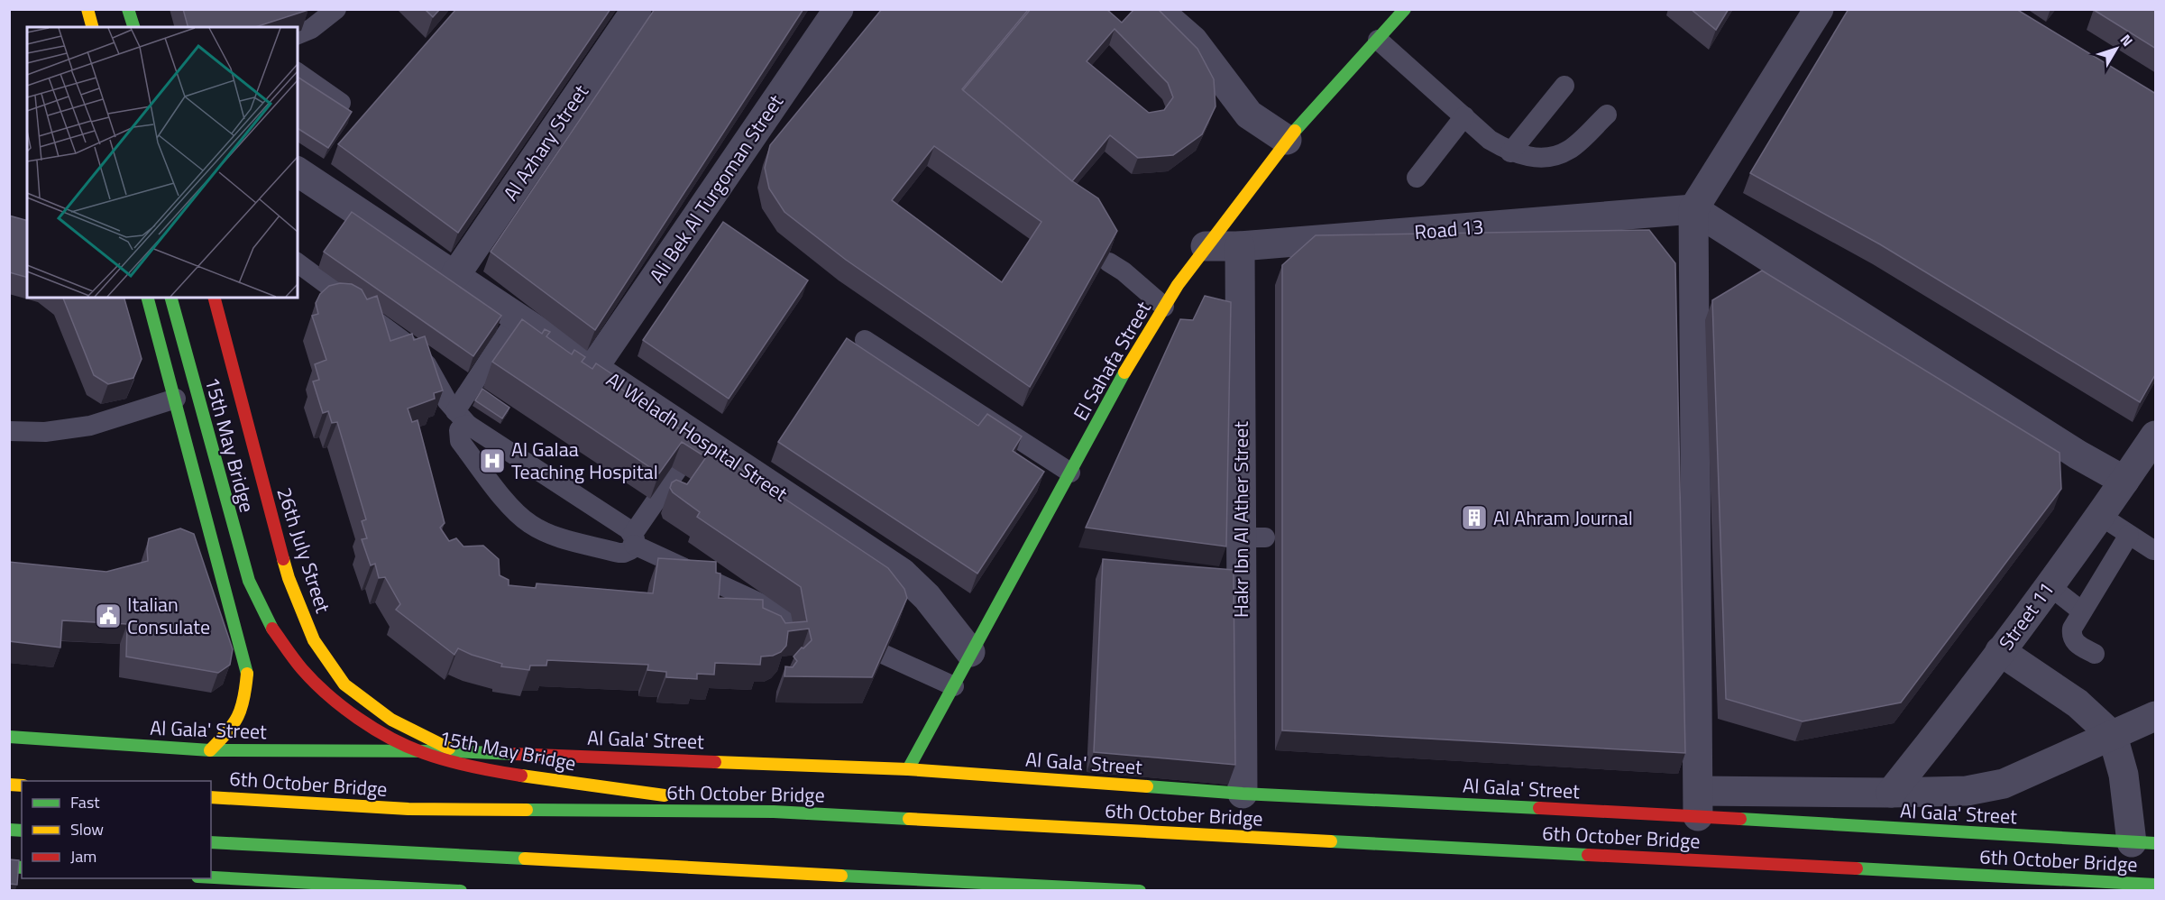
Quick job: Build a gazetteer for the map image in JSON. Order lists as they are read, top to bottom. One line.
{"streets":{"main road":["El Sahafa Street","15th May Bridge","26th July Street","Al Gala' Street","6th October Bridge"],"street":["Al Azhary Street","Ali Bek Al Turgoman Street","Road 13","Al Weladh Hospital Street","Hakr Ibn Al Ather Street","Street 11"]},"crossings":[["Al Azhary Street","Al Weladh Hospital Street"],["Ali Bek Al Turgoman Street","Al Weladh Hospital Street"],["Road 13","El Sahafa Street"],["Road 13","Hakr Ibn Al Ather Street"],["El Sahafa Street","Al Weladh Hospital Street"],["El Sahafa Street","Al Gala' Street"],["15th May Bridge","6th October Bridge"],["Hakr Ibn Al Ather Street","Al Gala' Street"],["26th July Street","Al Gala' Street"]],"places":{"hospital":["Al Galaa Teaching Hospital"],"building":["Al Ahram Journal"],"public building":["Italian Consulate"]},"legend":["Fast","Slow","Jam"],"north":"top right"}
